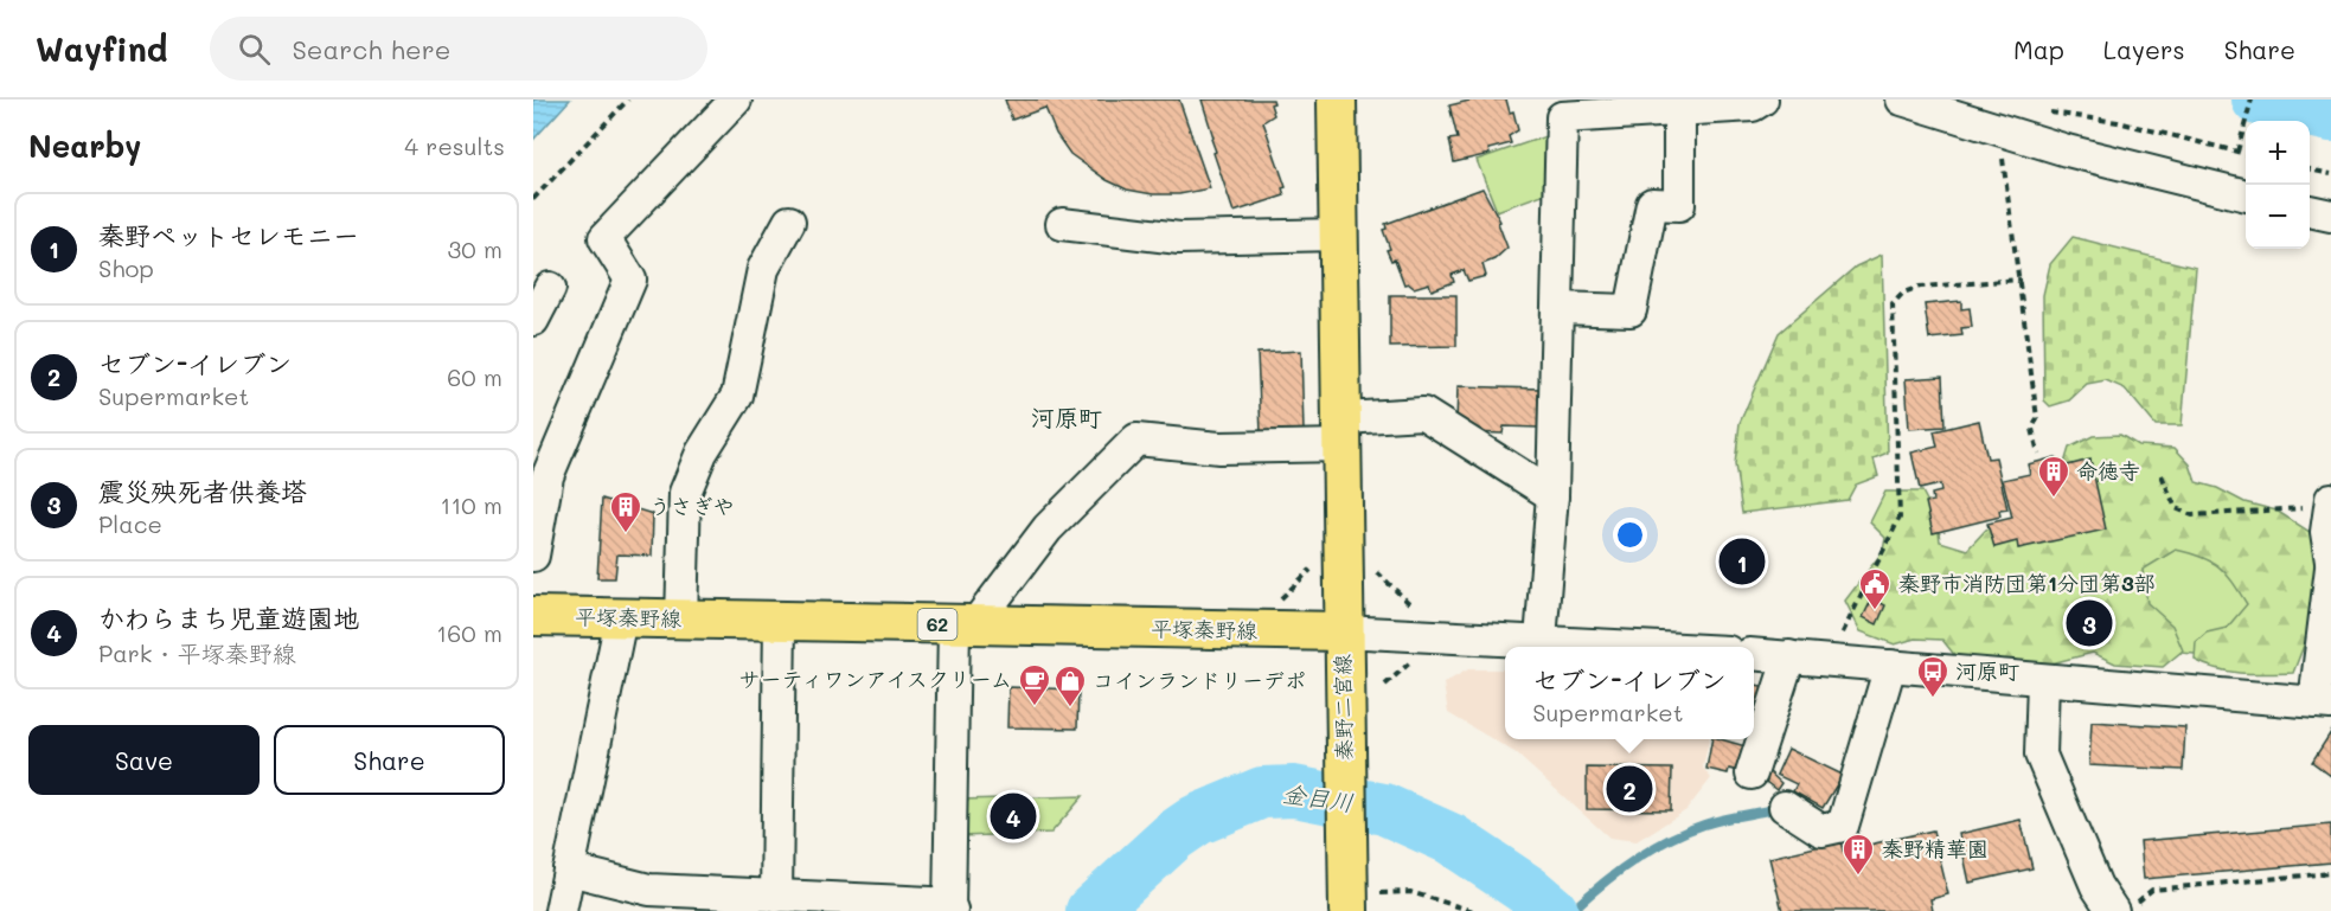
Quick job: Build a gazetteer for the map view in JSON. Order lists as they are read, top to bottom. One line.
{"streets":{"main road":["平塚秦野線","62","秦野二宮線"]},"crossings":[["平塚秦野線","秦野二宮線"]],"districts":["河原町"],"water":["金目川"],"places":{"building":["命徳寺","うさぎや","秦野精華園"],"public building":["秦野市消防団第1分団第3部"],"bus stop":["河原町"],"cafe":["サーティワンアイスクリーム"],"shop":["コインランドリーデポ"]},"page":{"header":"Wayfind","search":"Search here","nav":["Map","Layers","Share"],"heading":["Nearby","4 results"],"map_buttons":["+","−"],"list":[{"mark":"1","name":"秦野ペットセレモニー","note":"Shop","value":"30 m"},{"mark":"2","name":"セブン-イレブン","note":"Supermarket","value":"60 m"},{"mark":"3","name":"震災殃死者供養塔","note":"Place","value":"110 m"},{"mark":"4","name":"かわらまち児童遊園地","note":"Park · 平塚秦野線","value":"160 m"}],"pins":["1","3","2","4"],"popup":["セブン-イレブン","Supermarket"],"buttons":["Save","Share"]}}
